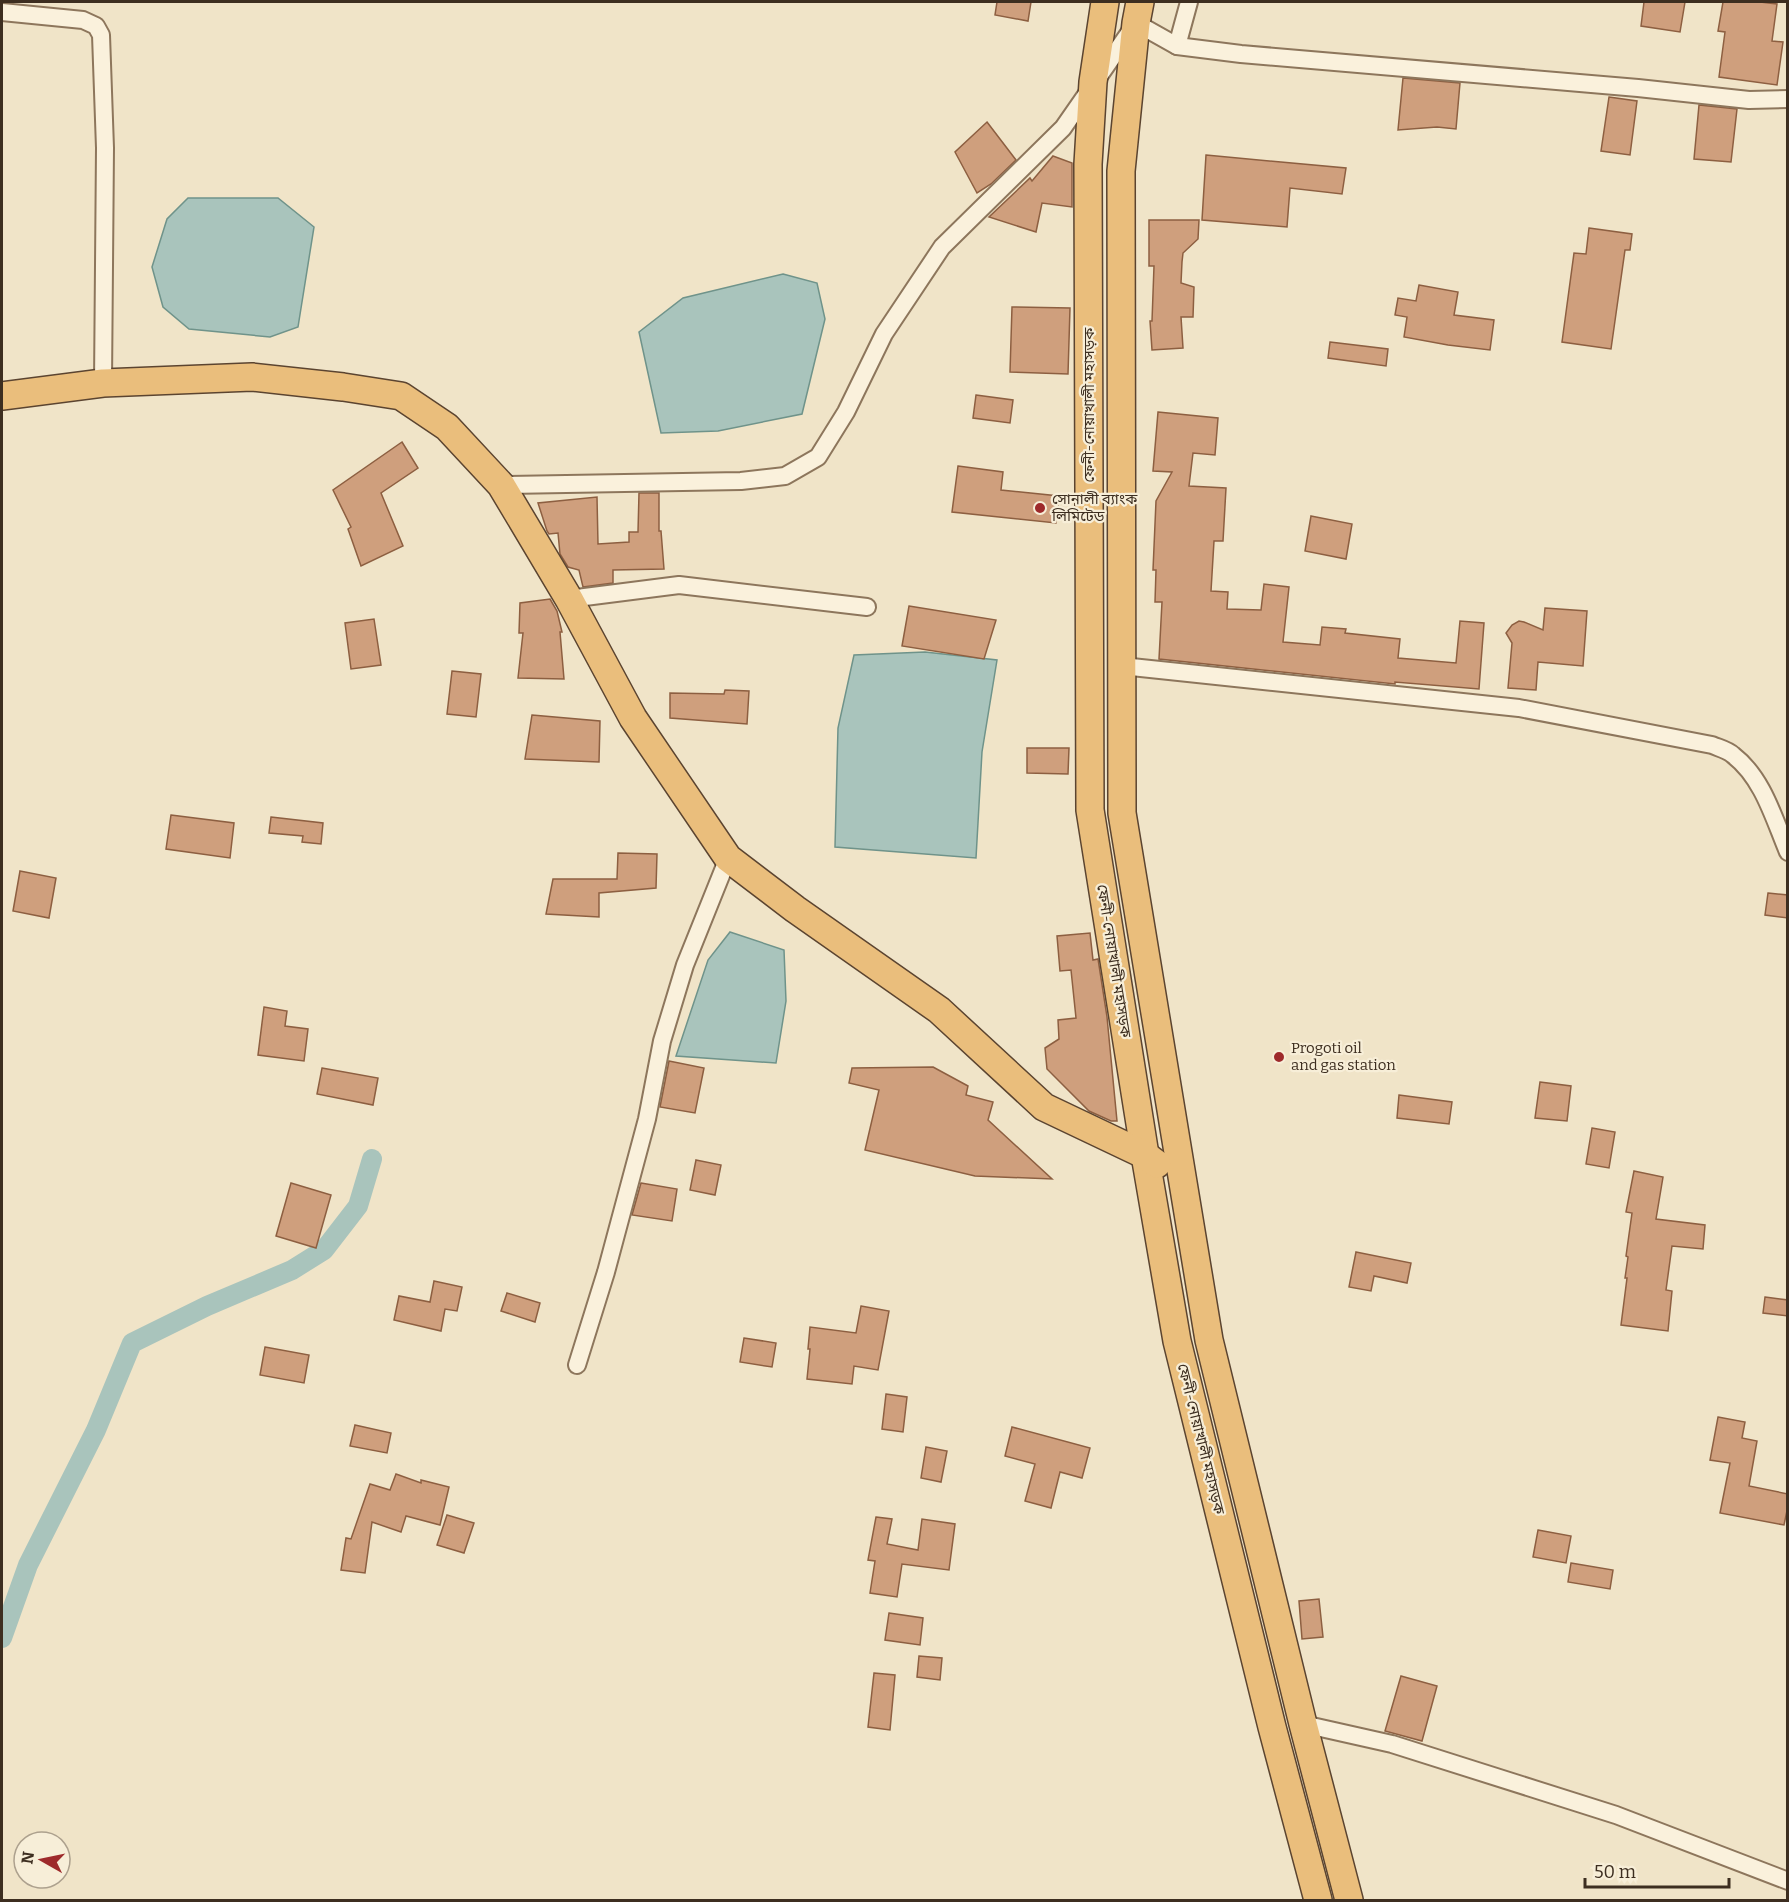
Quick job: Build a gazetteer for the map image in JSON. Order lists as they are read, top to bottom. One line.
{"streets":{"highway":["ফেনী-নোয়াখালী মহাসড়ক"]},"places":["সোনালী ব্যাংক লিমিটেড","Progoti oil and gas station"],"scale_bar":"50 m","north":"left"}
